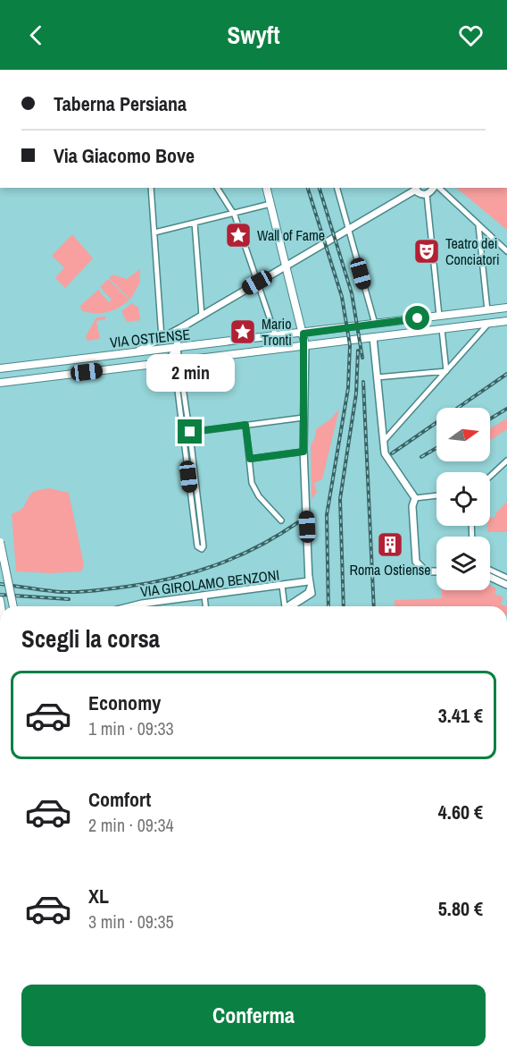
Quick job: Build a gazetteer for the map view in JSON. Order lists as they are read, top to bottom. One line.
{"streets":{"main road":["VIA OSTIENSE"],"street":["VIA GIROLAMO BENZONI"]},"places":{"place":["Wall of Fame","Mario Tronti"],"theatre":["Teatro dei Conciatori"],"building":["Roma Ostiense"]},"north":"right","page":{"header":"Swyft","banner":["Taberna Persiana","Via Giacomo Bove"],"bubble":"2 min","heading":"Scegli la corsa","list":[{"name":"Economy","note":"1 min · 09:33","value":"3.41 €"},{"name":"Comfort","note":"2 min · 09:34","value":"4.60 €"},{"name":"XL","note":"3 min · 09:35","value":"5.80 €"}],"buttons":"Conferma"}}
